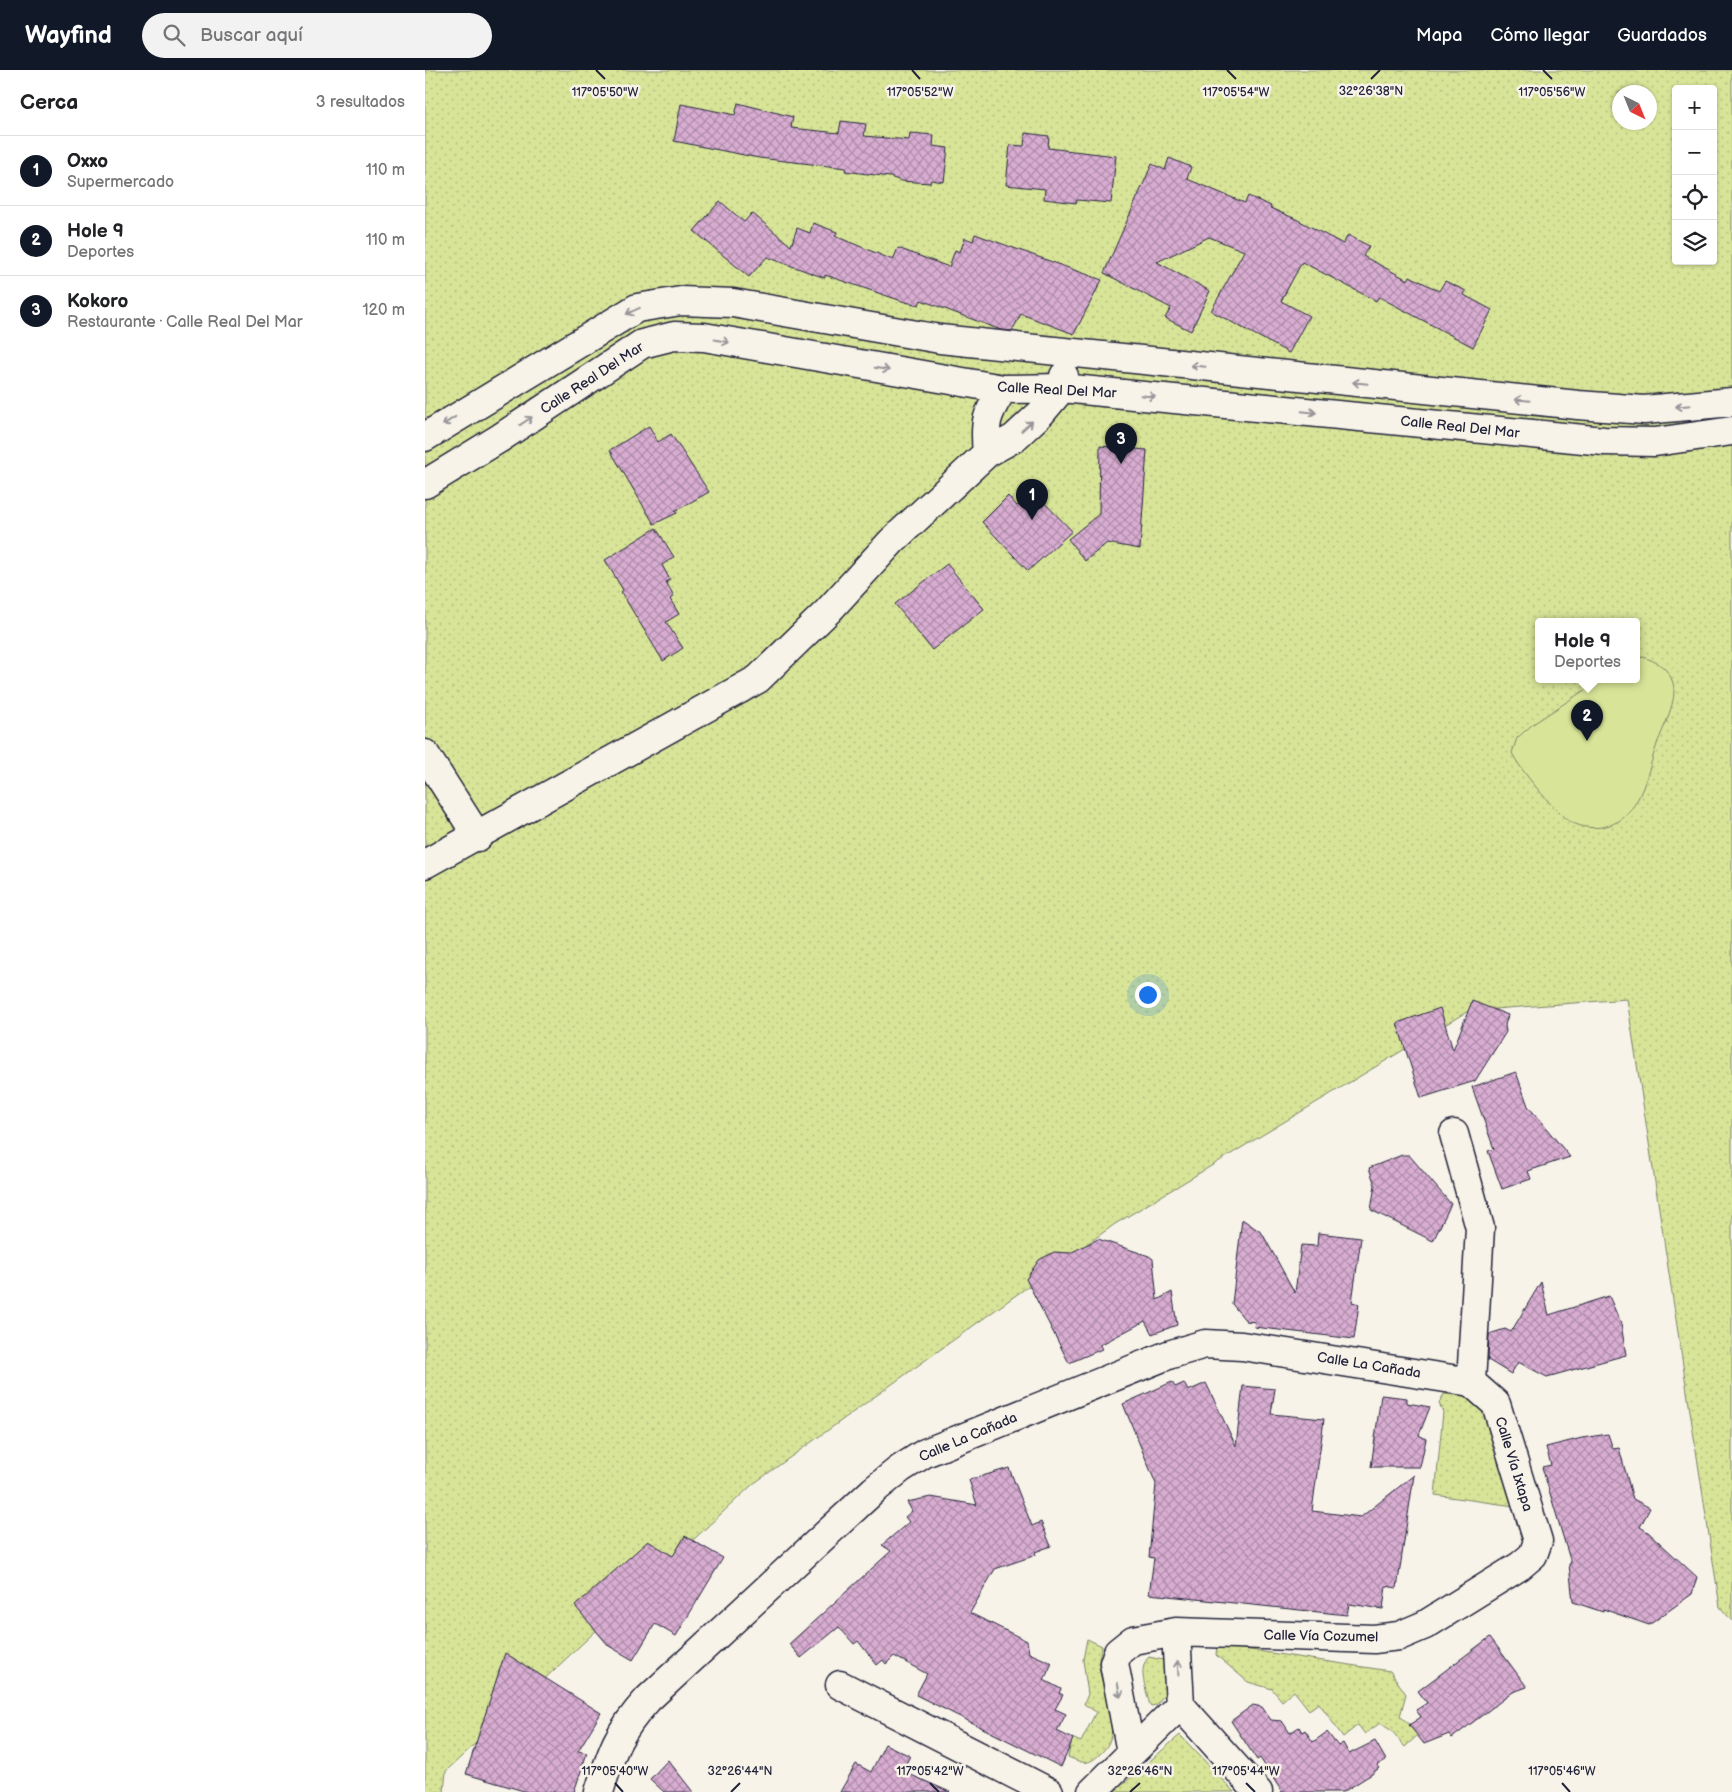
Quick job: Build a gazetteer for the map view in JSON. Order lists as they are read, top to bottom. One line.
{"streets":{"street":["Calle Real Del Mar","Calle La Cañada","Calle Vía Ixtapa","Calle Vía Cozumel"]},"crossings":[["Calle La Cañada","Calle Vía Ixtapa"],["Calle Vía Ixtapa","Calle Vía Cozumel"]],"north":"bottom right","page":{"header":"Wayfind","search":"Buscar aquí","nav":["Mapa","Cómo llegar","Guardados"],"heading":["Cerca","3 resultados"],"map_buttons":["+","−"],"list":[{"mark":"1","name":"Oxxo","note":"Supermercado","value":"110 m"},{"mark":"2","name":"Hole 9","note":"Deportes","value":"110 m"},{"mark":"3","name":"Kokoro","note":"Restaurante · Calle Real Del Mar","value":"120 m"}],"pins":["3","1","2"],"popup":["Hole 9","Deportes"]},"coordinates":["32°26'38\"N","117°05'50\"W","117°05'52\"W","117°05'54\"W","117°05'56\"W","117°05'40\"W","117°05'42\"W","117°05'44\"W","117°05'46\"W","32°26'44\"N","32°26'46\"N"]}
